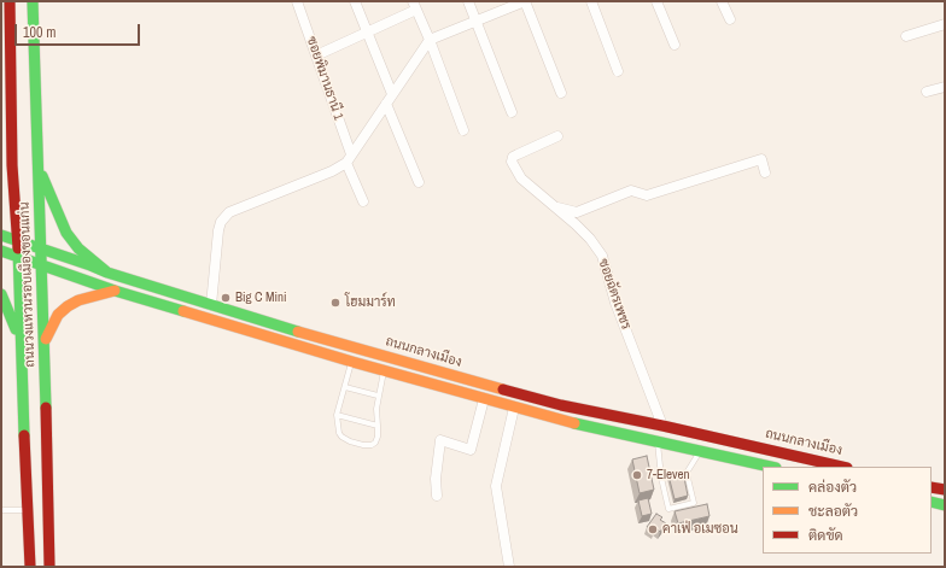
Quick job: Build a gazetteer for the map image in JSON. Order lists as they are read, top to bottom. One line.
{"streets":{"main road":["ถนนวงแหวนรอบเมืองขอนแก่น","ถนนกลางเมือง"],"street":["ซอยพิมานธานี 1","ซอยฉัตรเพชร"]},"crossings":[["ถนนวงแหวนรอบเมืองขอนแก่น","ถนนกลางเมือง"],["ซอยฉัตรเพชร","ถนนกลางเมือง"]],"places":["Big C Mini","โฮมมาร์ท","7-Eleven","คาเฟ่ อเมซอน"],"legend":["คล่องตัว","ชะลอตัว","ติดขัด"],"scale_bar":"100 m"}
